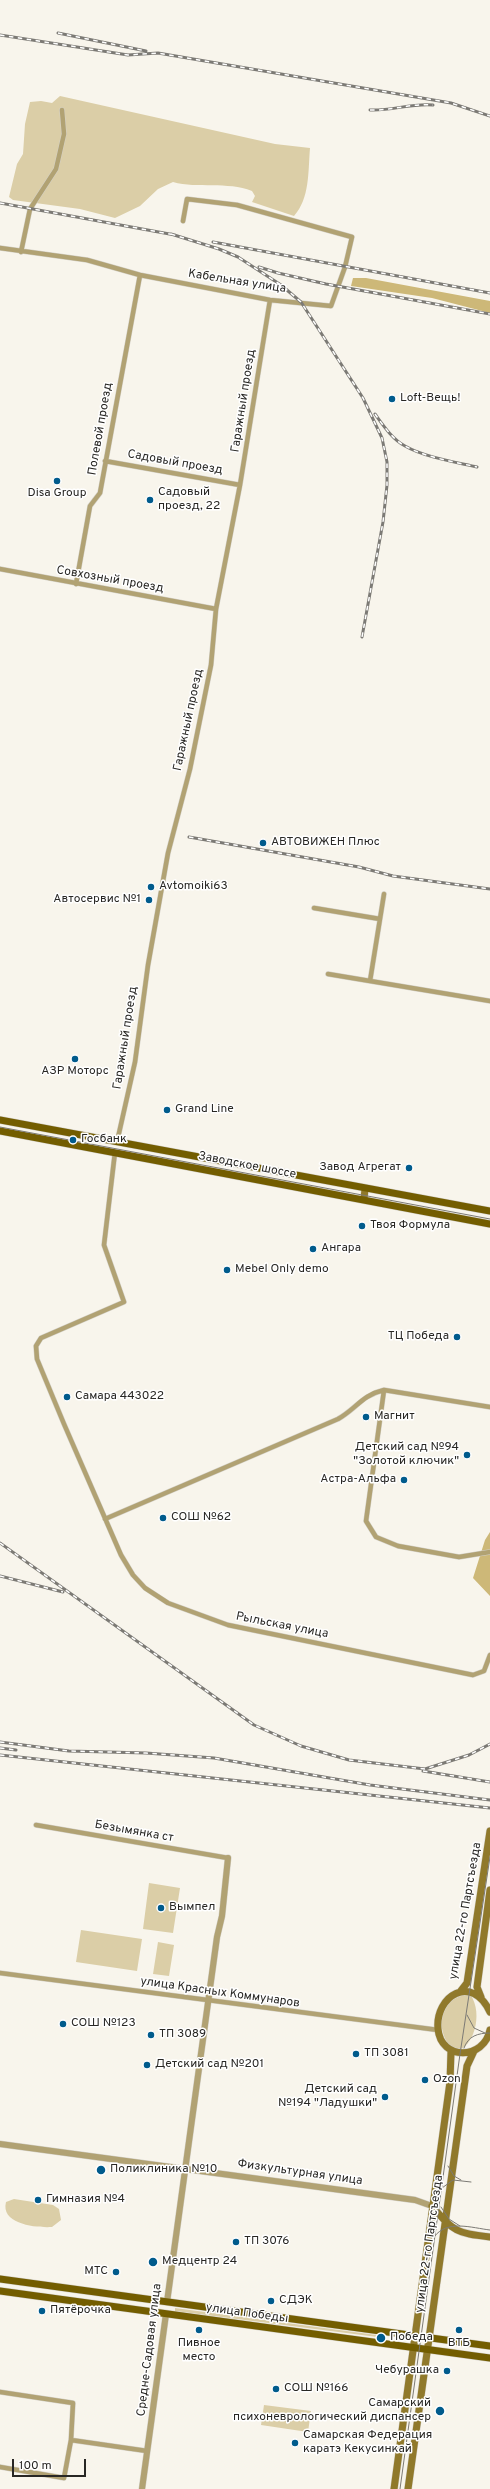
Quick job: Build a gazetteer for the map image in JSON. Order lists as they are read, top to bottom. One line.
{"streets":{"main road":["Заводское шоссе","улица 22-го Партсъезда","улица Победы","Средне-Садовая улица"],"street":["Кабельная улица","Гаражный проезд","Полевой проезд","Садовый проезд","Совхозный проезд","Рыльская улица","Безымянка ст","улица Красных Коммунаров","Физкультурная улица"]},"crossings":[["Кабельная улица","Гаражный проезд"],["Кабельная улица","Полевой проезд"],["Гаражный проезд","Садовый проезд"],["Гаражный проезд","Совхозный проезд"],["Гаражный проезд","Заводское шоссе"],["Полевой проезд","Садовый проезд"],["Полевой проезд","Совхозный проезд"],["Заводское шоссе","Рыльская улица"],["Безымянка ст","Средне-Садовая улица"],["улица 22-го Партсъезда","Физкультурная улица"],["улица 22-го Партсъезда","улица Победы"],["улица Красных Коммунаров","Средне-Садовая улица"],["Физкультурная улица","Средне-Садовая улица"],["улица Победы","Средне-Садовая улица"]],"places":["Loft-Вещь!","Disa Group","Садовый проезд, 22","АВТОВИЖЕН Плюс","Avtomoiki63","Автосервис №1","АЗР Моторс","Grand Line","Госбанк","Завод Агрегат","Твоя Формула","Ангара","Mebel Only demo","ТЦ Победа","Самара 443022","Магнит","Детский сад №94 \"Золотой ключик\"","Астра-Альфа","СОШ №62","Вымпел","СОШ №123","ТП 3089","ТП 3081","Детский сад №201","Ozon","Детский сад №194 \"Ладушки\"","Поликлиника №10","Гимназия №4","ТП 3076","Медцентр 24","МТС","СДЭК","Пятёрочка","Пивное место","ВТБ","Победа","Чебурашка","СОШ №166","Самарский психоневрологический диспансер","Самарская Федерация каратэ Кекусинкай"],"scale_bar":"100 m"}
